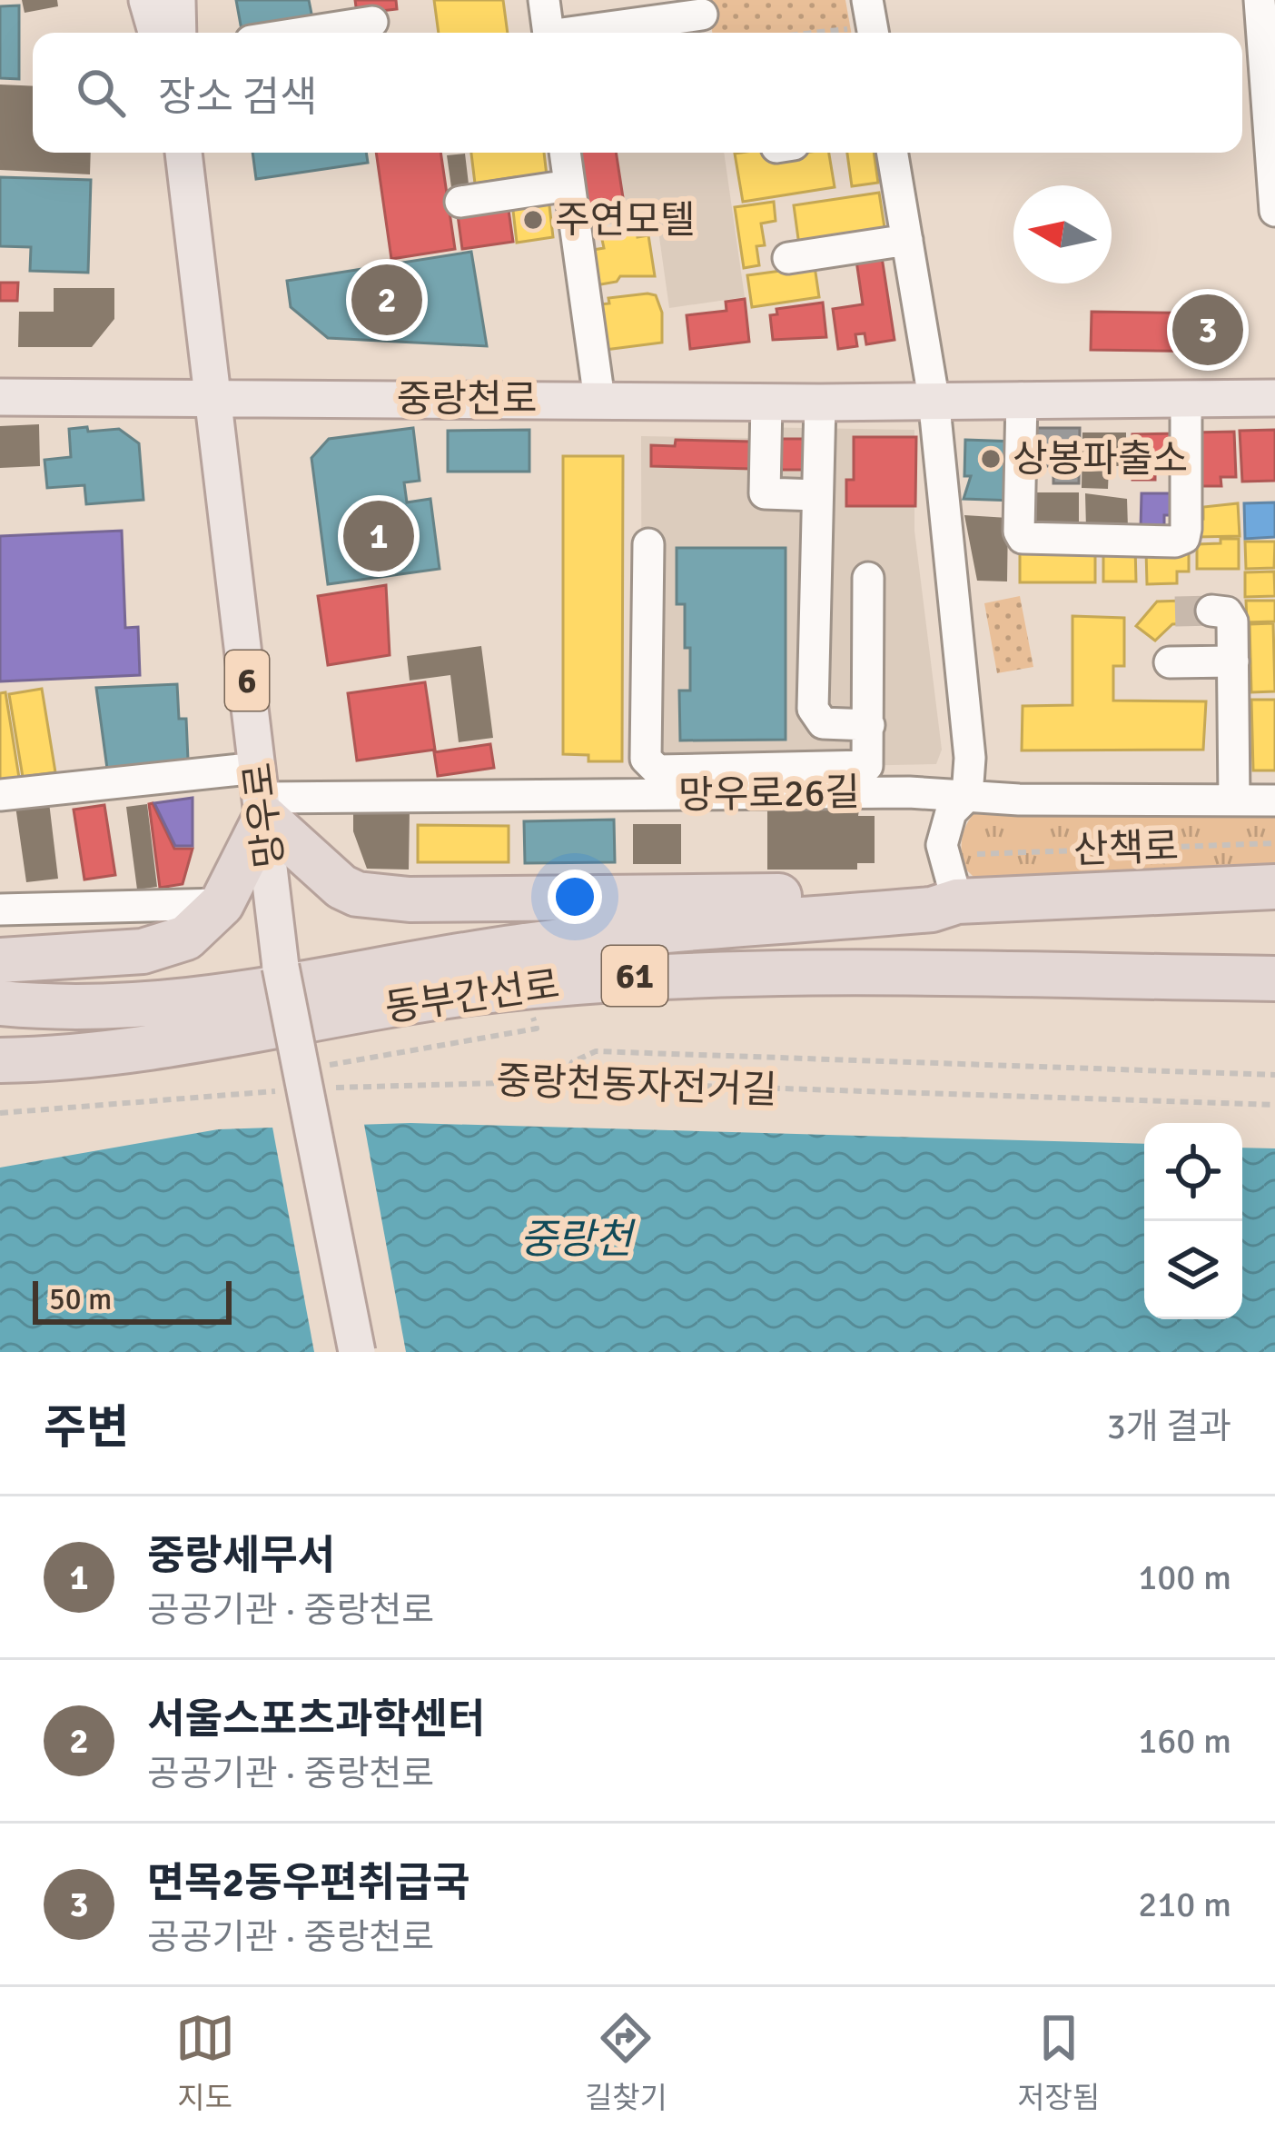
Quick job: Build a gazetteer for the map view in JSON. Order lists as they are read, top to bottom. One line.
{"streets":{"highway":["61","동부간선로"],"main road":["중랑천로","6","망우로"],"street":["망우로26길"],"path":["산책로","중랑천동자전거길"]},"crossings":[["중랑천로","망우로"],["망우로26길","망우로"]],"water":["중랑천"],"places":["주연모텔","상봉파출소"],"scale_bar":"50 m","north":"left","page":{"search":"장소 검색","pins":["2","3","1"],"scale":"50 m","heading":["주변","3개 결과"],"list":[{"mark":"1","name":"중랑세무서","note":"공공기관 · 중랑천로","value":"100 m"},{"mark":"2","name":"서울스포츠과학센터","note":"공공기관 · 중랑천로","value":"160 m"},{"mark":"3","name":"면목2동우편취급국","note":"공공기관 · 중랑천로","value":"210 m"}],"nav":["지도","길찾기","저장됨"]}}
